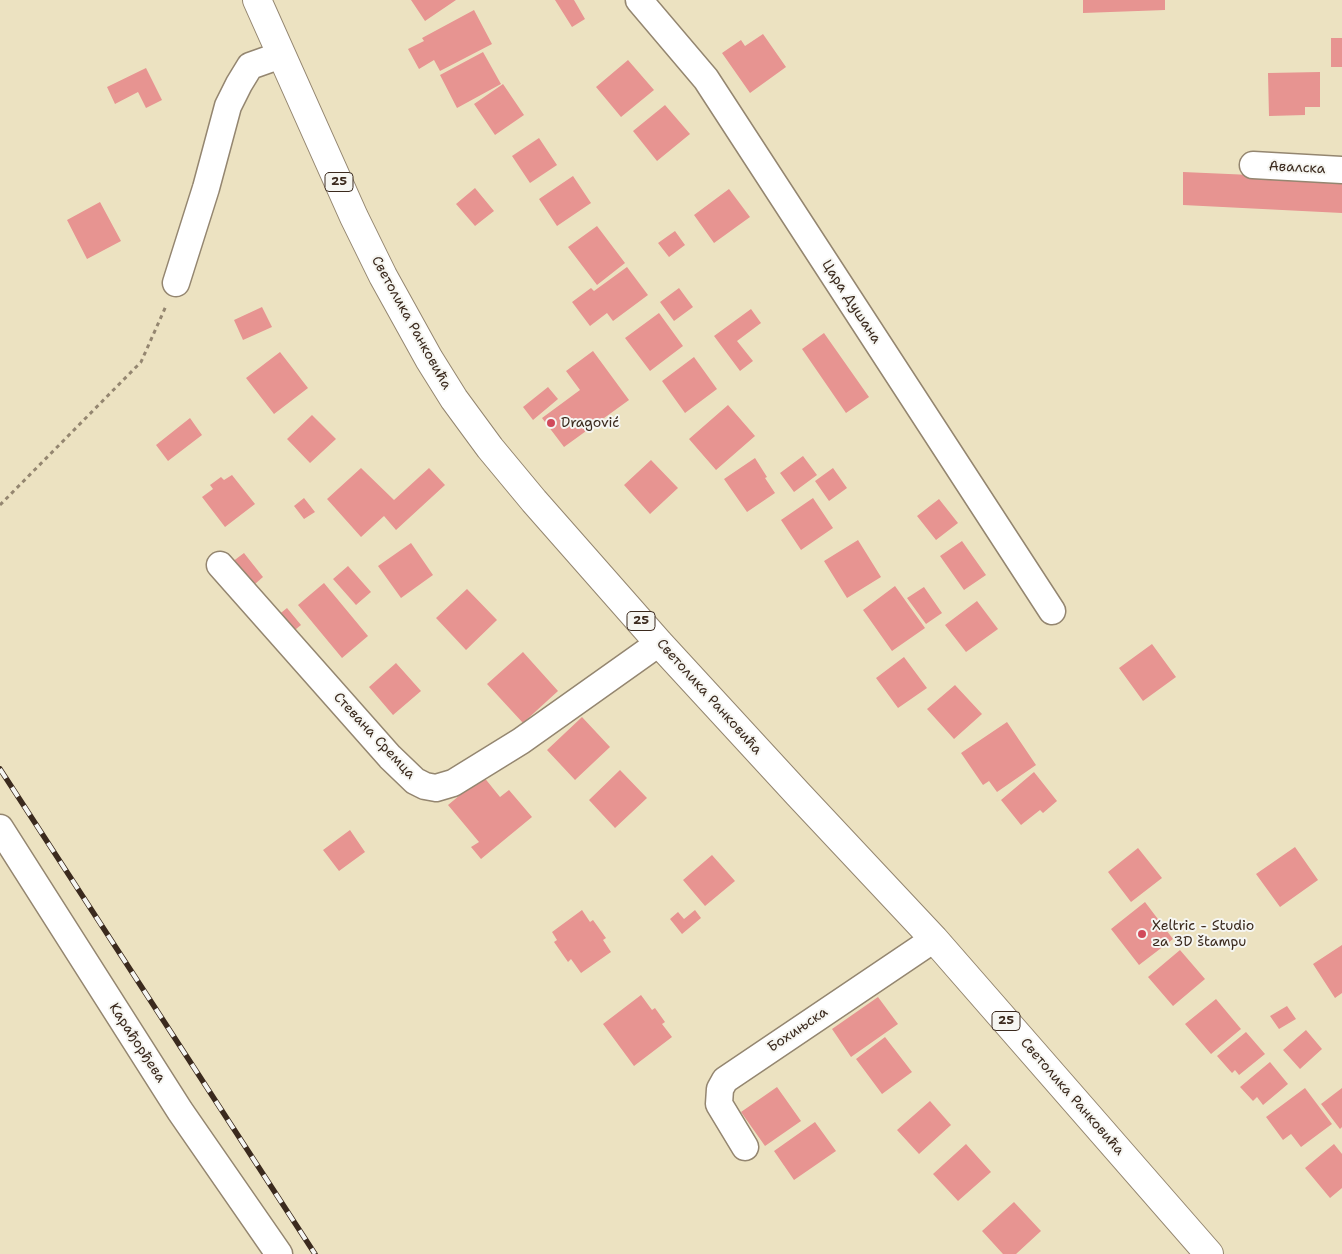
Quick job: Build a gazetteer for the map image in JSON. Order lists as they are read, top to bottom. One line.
{"streets":{"main road":["25","Светолика Ранковића"],"street":["Авалска","Цара Душана","Стевана Сремца","Бохињска","Карађорђева"]},"crossings":[["Светолика Ранковића","Стевана Сремца"],["Светолика Ранковића","Бохињска"]],"places":["Dragović","Xeltric - Studio za 3D štampu"]}
